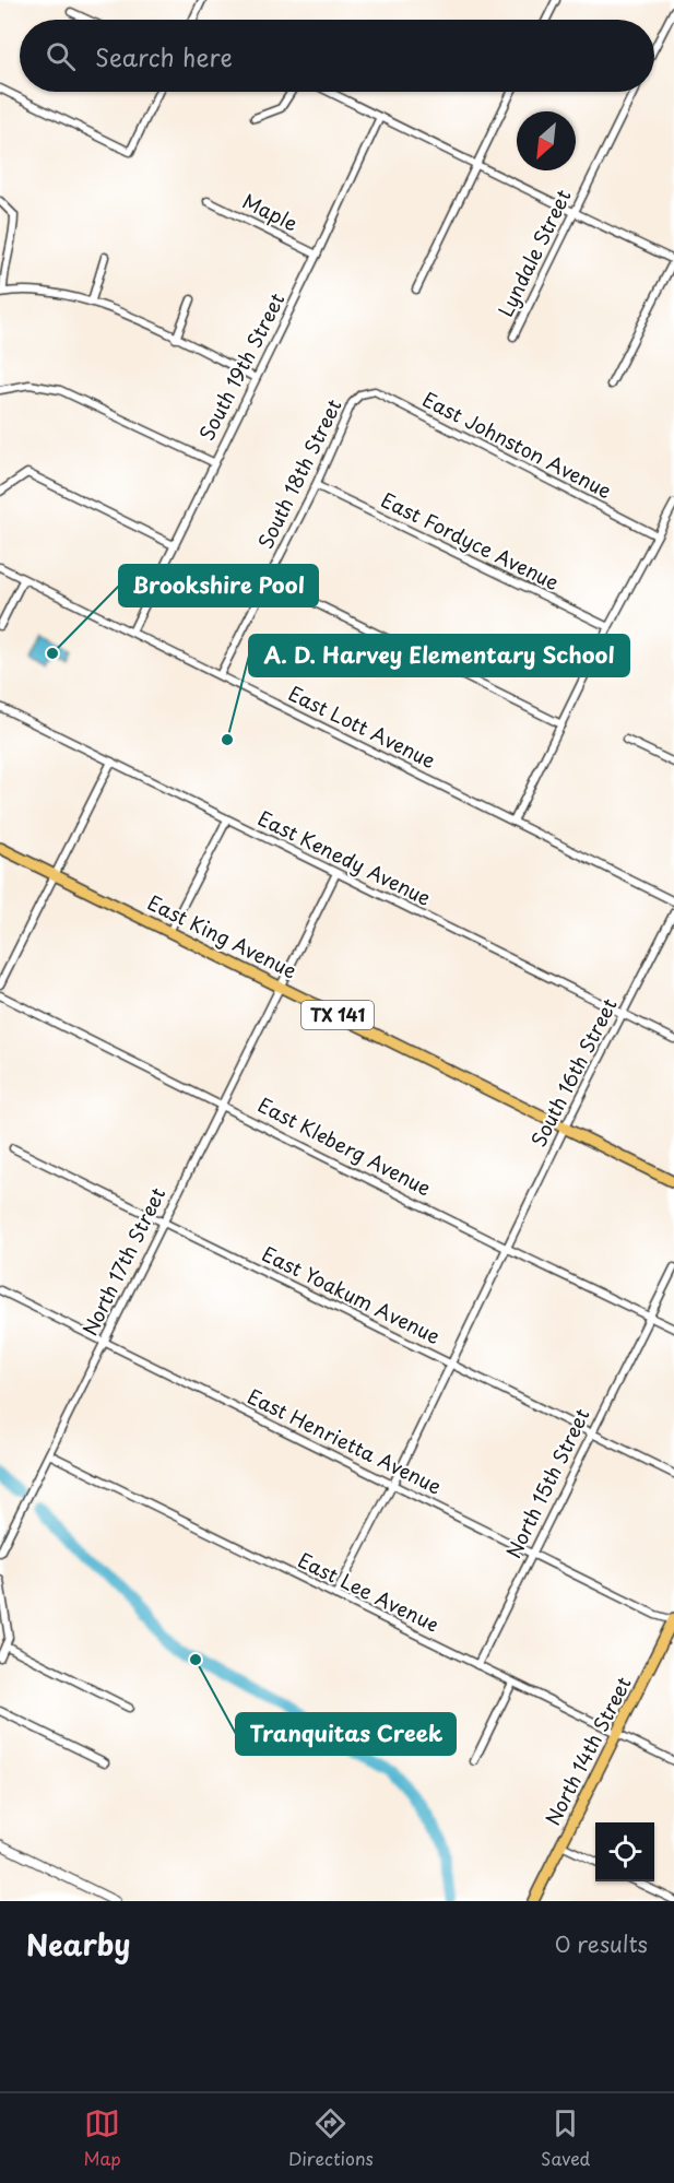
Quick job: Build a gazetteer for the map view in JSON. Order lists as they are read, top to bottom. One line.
{"streets":{"main road":["East King Avenue","TX 141","North 14th Street"],"street":["Maple","Lyndale Street","South 19th Street","East Johnston Avenue","South 18th Street","East Fordyce Avenue","East Lott Avenue","East Kenedy Avenue","South 16th Street","East Kleberg Avenue","North 17th Street","East Yoakum Avenue","East Henrietta Avenue","North 15th Street","East Lee Avenue"]},"crossings":[["Maple","South 19th Street"],["South 19th Street","East Lott Avenue"],["East Johnston Avenue","South 18th Street"],["South 18th Street","East Fordyce Avenue"],["South 18th Street","East Lott Avenue"],["East Kenedy Avenue","South 16th Street"],["East Kenedy Avenue","North 17th Street"],["East King Avenue","South 16th Street"],["East King Avenue","North 17th Street"],["South 16th Street","East Kleberg Avenue"],["South 16th Street","East Yoakum Avenue"],["South 16th Street","East Henrietta Avenue"],["South 16th Street","East Lee Avenue"],["East Kleberg Avenue","North 17th Street"],["East Kleberg Avenue","North 15th Street"],["North 17th Street","East Yoakum Avenue"],["North 17th Street","East Henrietta Avenue"],["North 17th Street","East Lee Avenue"],["East Yoakum Avenue","North 15th Street"],["East Henrietta Avenue","North 15th Street"],["East Henrietta Avenue","North 14th Street"],["North 15th Street","East Lee Avenue"],["East Lee Avenue","North 14th Street"]],"places":["Brookshire Pool","A. D. Harvey Elementary School","Tranquitas Creek"],"north":"bottom left","page":{"search":"Search here","heading":["Nearby","0 results"],"nav":["Map","Directions","Saved"]}}
